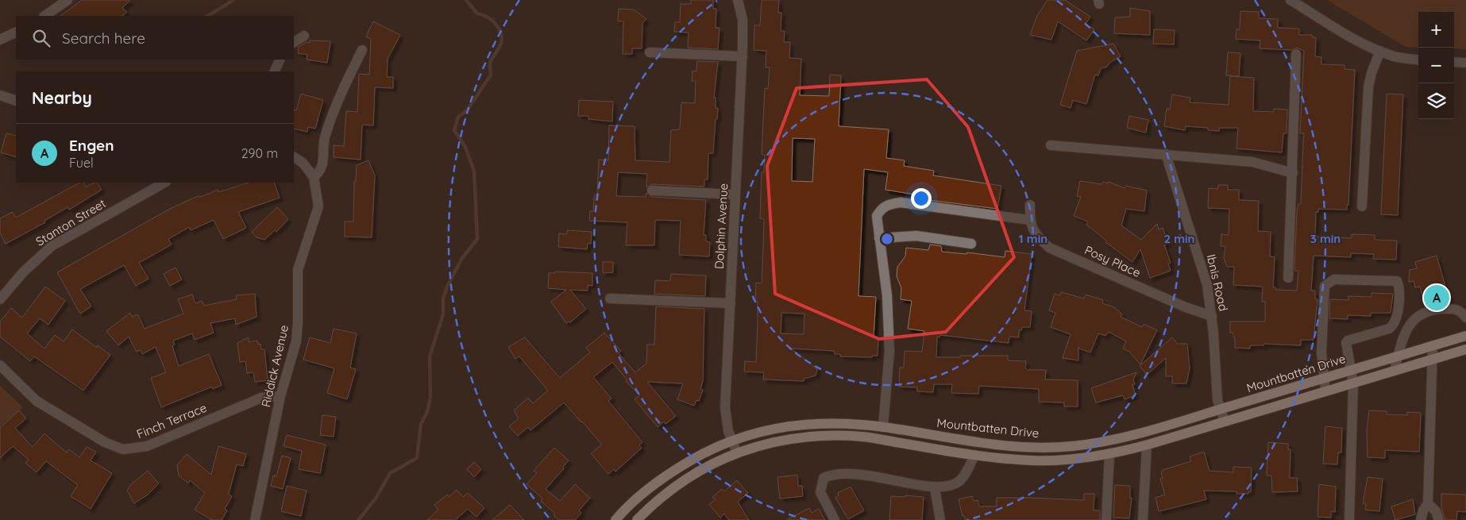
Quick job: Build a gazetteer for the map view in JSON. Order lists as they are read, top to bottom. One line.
{"streets":{"main road":["Mountbatten Drive"],"street":["Stanton Street","Dolphin Avenue","Posy Place","Ibnis Road","Riddick Avenue","Finch Terrace"]},"crossings":[["Dolphin Avenue","Mountbatten Drive"],["Posy Place","Ibnis Road"],["Ibnis Road","Mountbatten Drive"],["Riddick Avenue","Finch Terrace"]],"page":{"map_buttons":["+","−"],"search":"Search here","heading":"Nearby","list":[{"mark":"A","name":"Engen","note":"Fuel","value":"290 m"}],"pins":"A"},"rings":["1 min","2 min","3 min"]}
